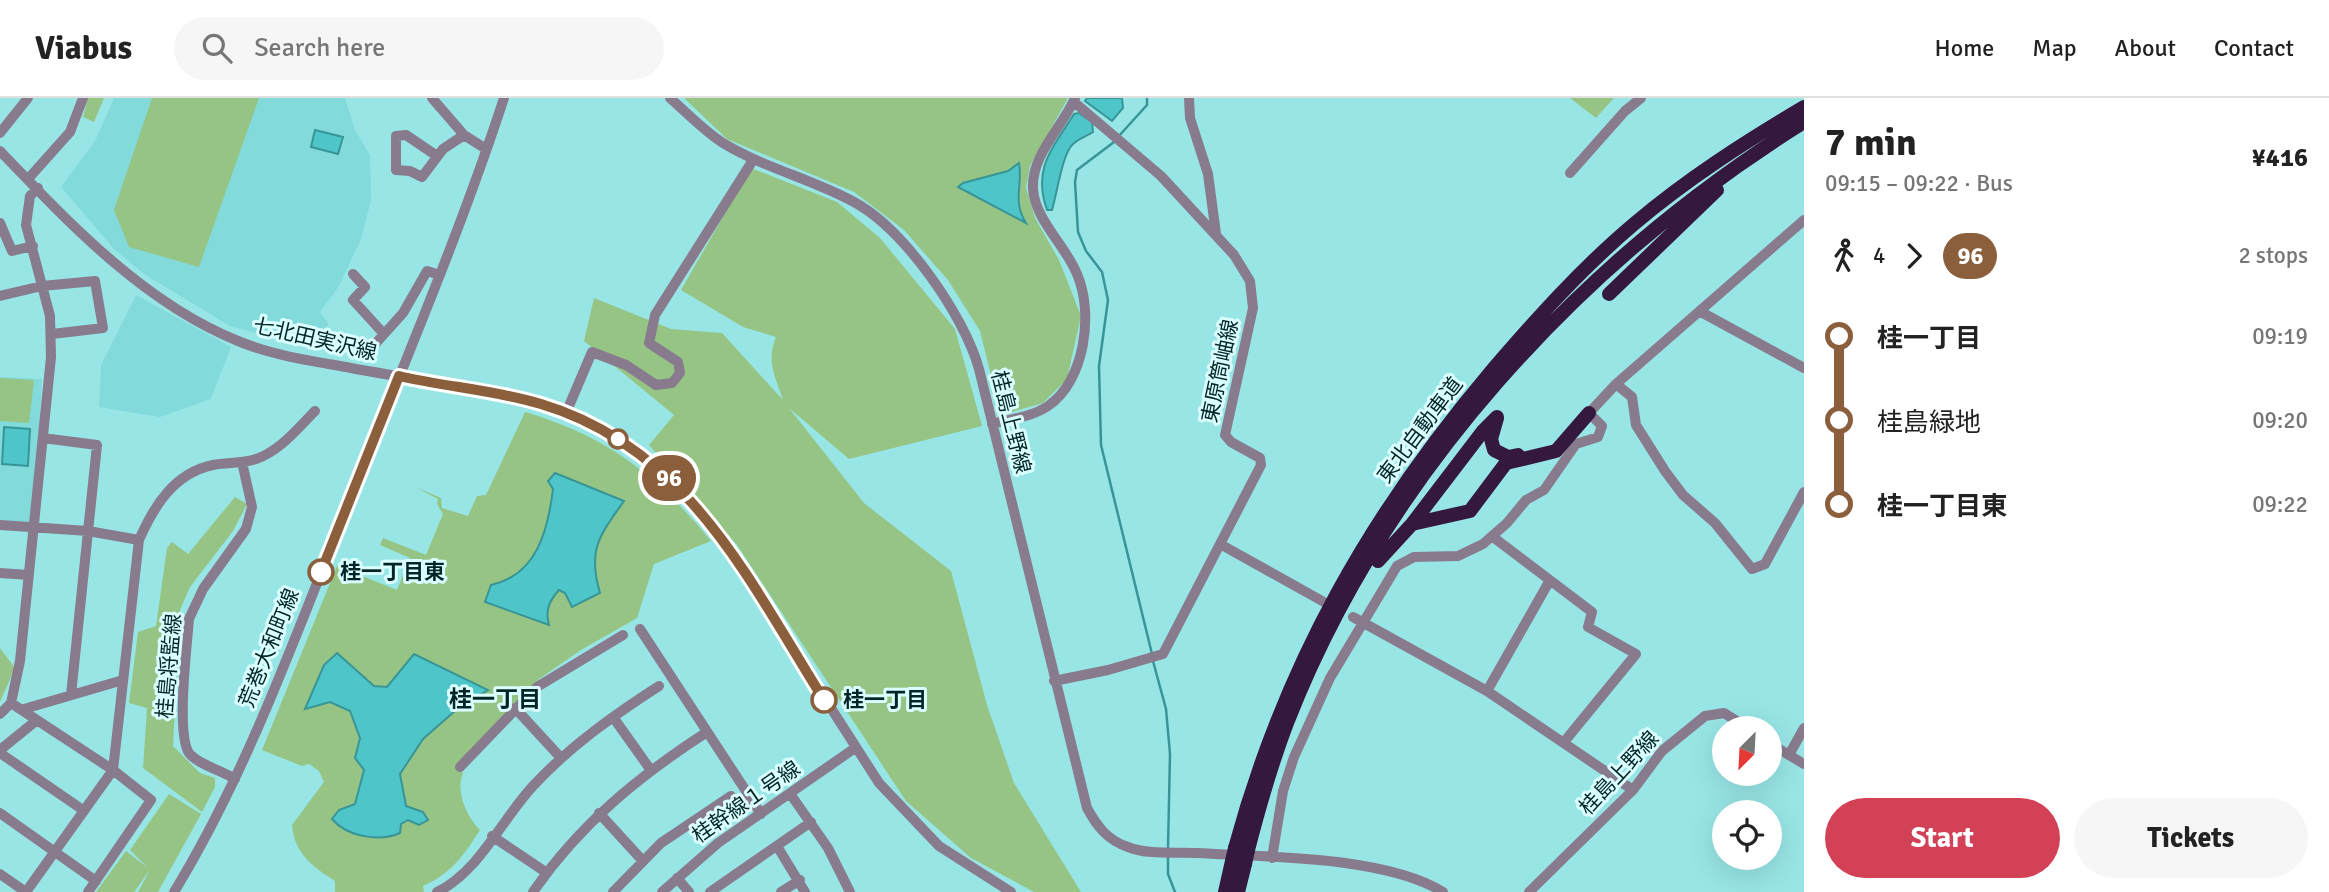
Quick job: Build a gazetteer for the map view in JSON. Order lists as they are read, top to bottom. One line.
{"streets":{"highway":["東北自動車道"],"street":["七北田実沢線","東原筒岫線","桂島上野線","荒巻大和町線","桂島将監線","桂幹線１号線"]},"crossings":[["七北田実沢線","荒巻大和町線"],["七北田実沢線","桂幹線１号線"],["東原筒岫線","桂島上野線"],["荒巻大和町線","桂島将監線"]],"districts":["桂一丁目"],"places":["桂一丁目東","桂一丁目"],"lines":["bus line 96"],"north":"bottom left","page":{"header":"Viabus","search":"Search here","nav":["Home","Map","About","Contact"],"on_map":"96","heading":["7 min","09:15 – 09:22 · Bus","¥416"],"legs":["4","96","2 stops"],"list":[{"name":"桂一丁目","value":"09:19"},{"name":"桂島緑地","value":"09:20"},{"name":"桂一丁目東","value":"09:22"}],"buttons":["Start","Tickets"]}}
